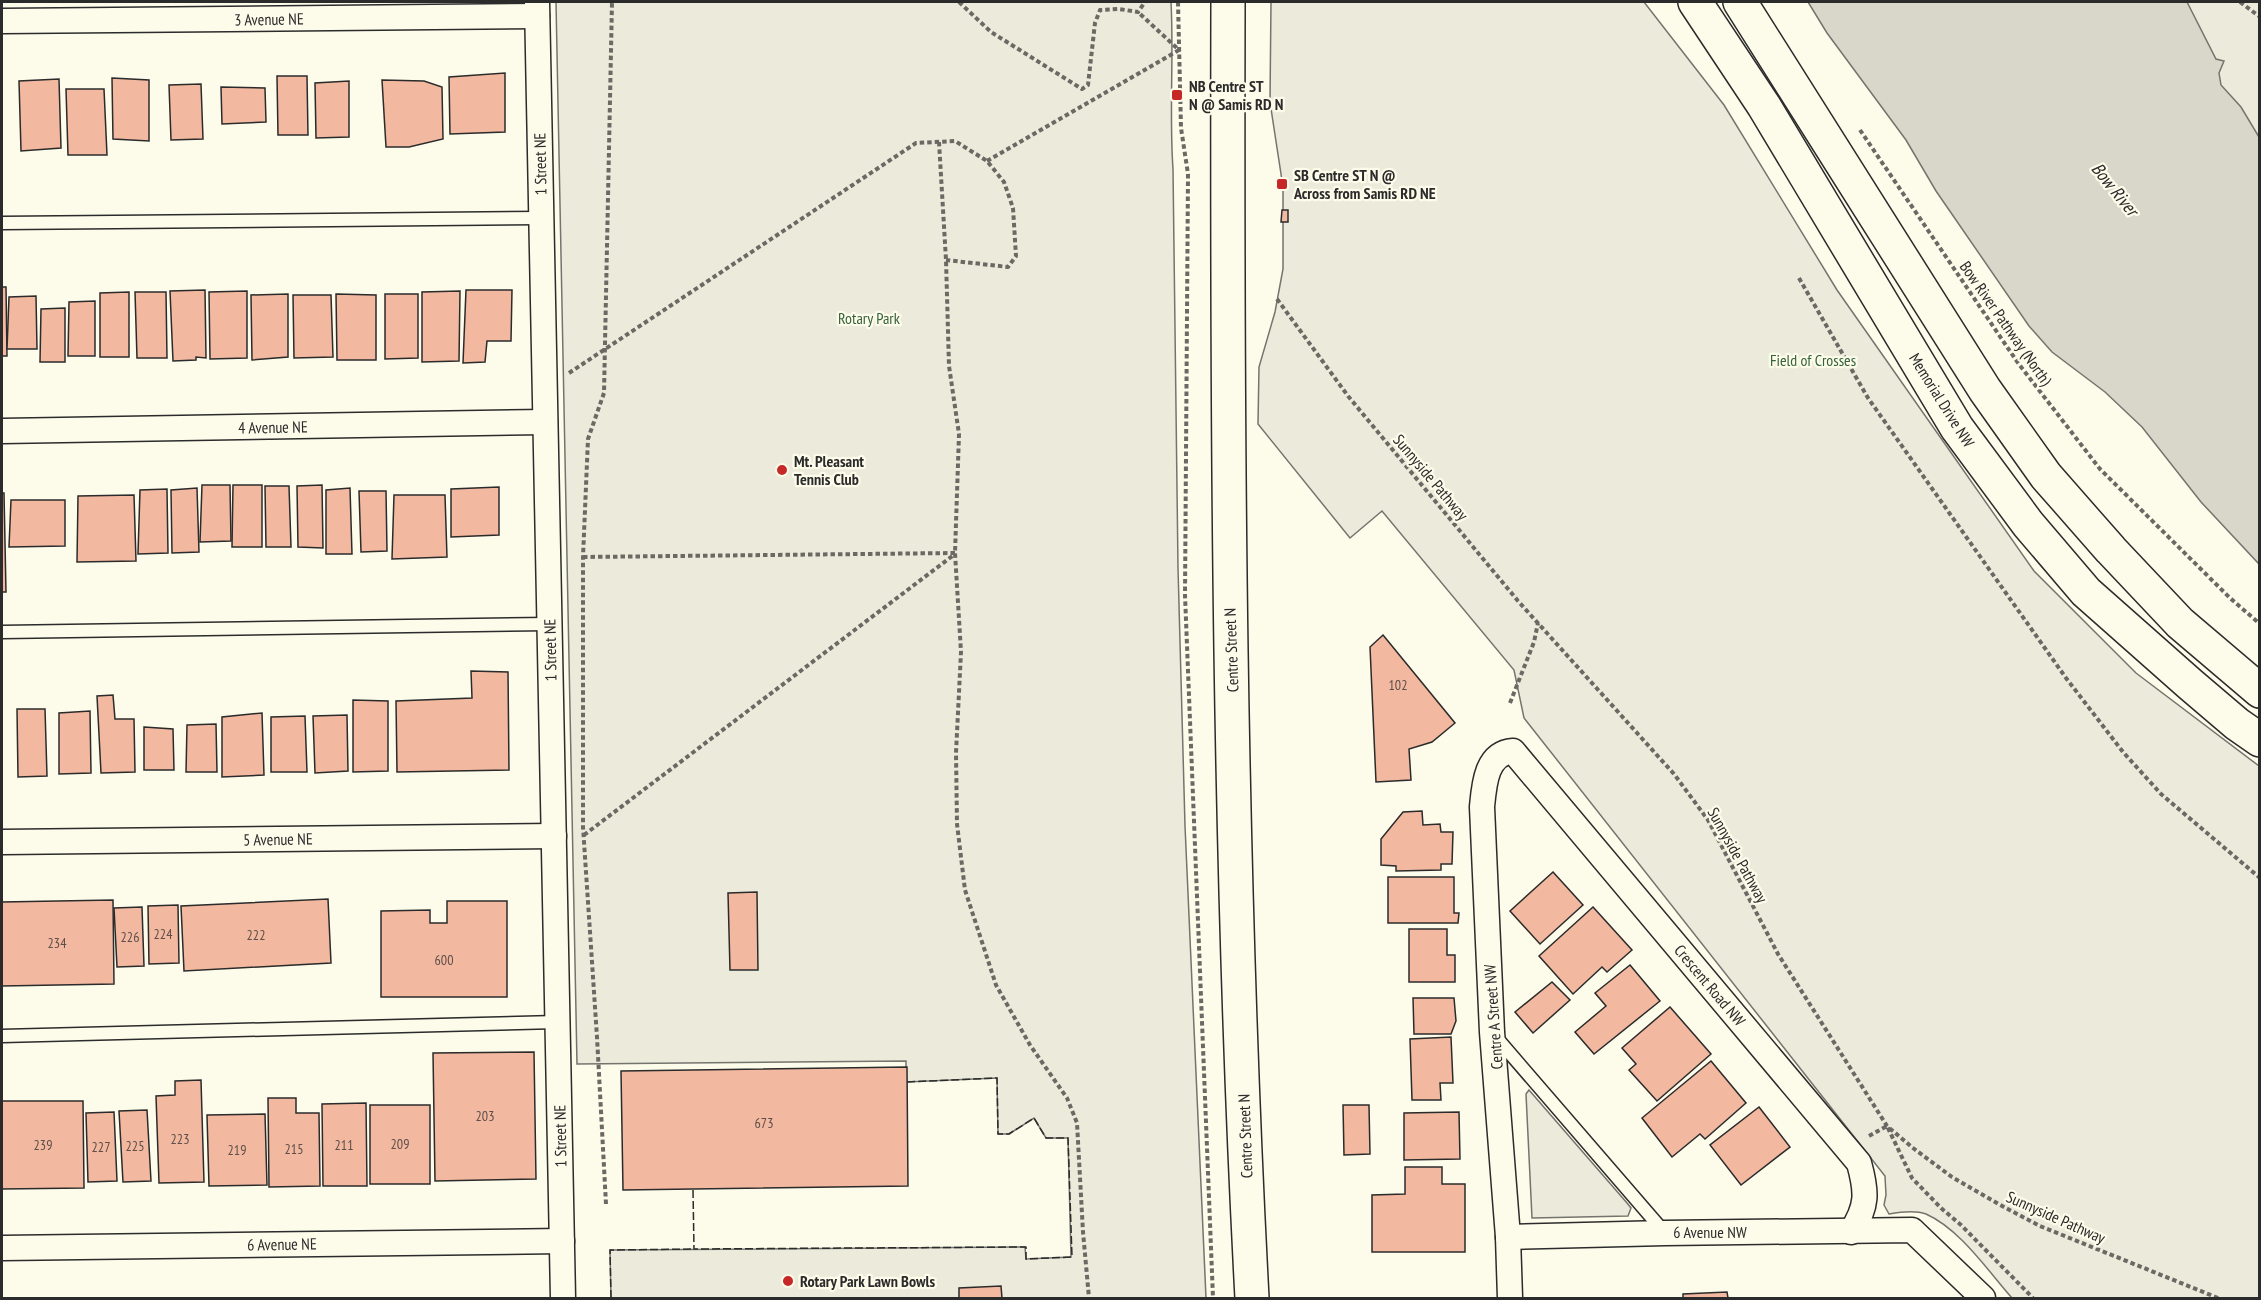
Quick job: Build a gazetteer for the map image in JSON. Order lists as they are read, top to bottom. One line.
{"streets":{"main road":["Memorial Drive NW","Centre Street N"],"street":["3 Avenue NE","1 Street NE","4 Avenue NE","5 Avenue NE","Crescent Road NW","Centre A Street NW","6 Avenue NW","6 Avenue NE"],"path":["Bow River Pathway (North)","Sunnyside Pathway"]},"crossings":[["3 Avenue NE","1 Street NE"],["1 Street NE","4 Avenue NE"],["1 Street NE","5 Avenue NE"],["1 Street NE","6 Avenue NE"],["Crescent Road NW","Centre A Street NW"],["Crescent Road NW","6 Avenue NW"],["Centre A Street NW","6 Avenue NW"]],"water":["Bow River"],"parks":["Rotary Park","Field of Crosses"],"places":{"transit":["NB Centre ST N @ Samis RD N","SB Centre ST N @ Across from Samis RD NE"],"other":["Mt. Pleasant Tennis Club","Rotary Park Lawn Bowls"]},"house_numbers":["102","224","222","226","234","600","203","673","223","209","239","211","225","227","215","219"]}
